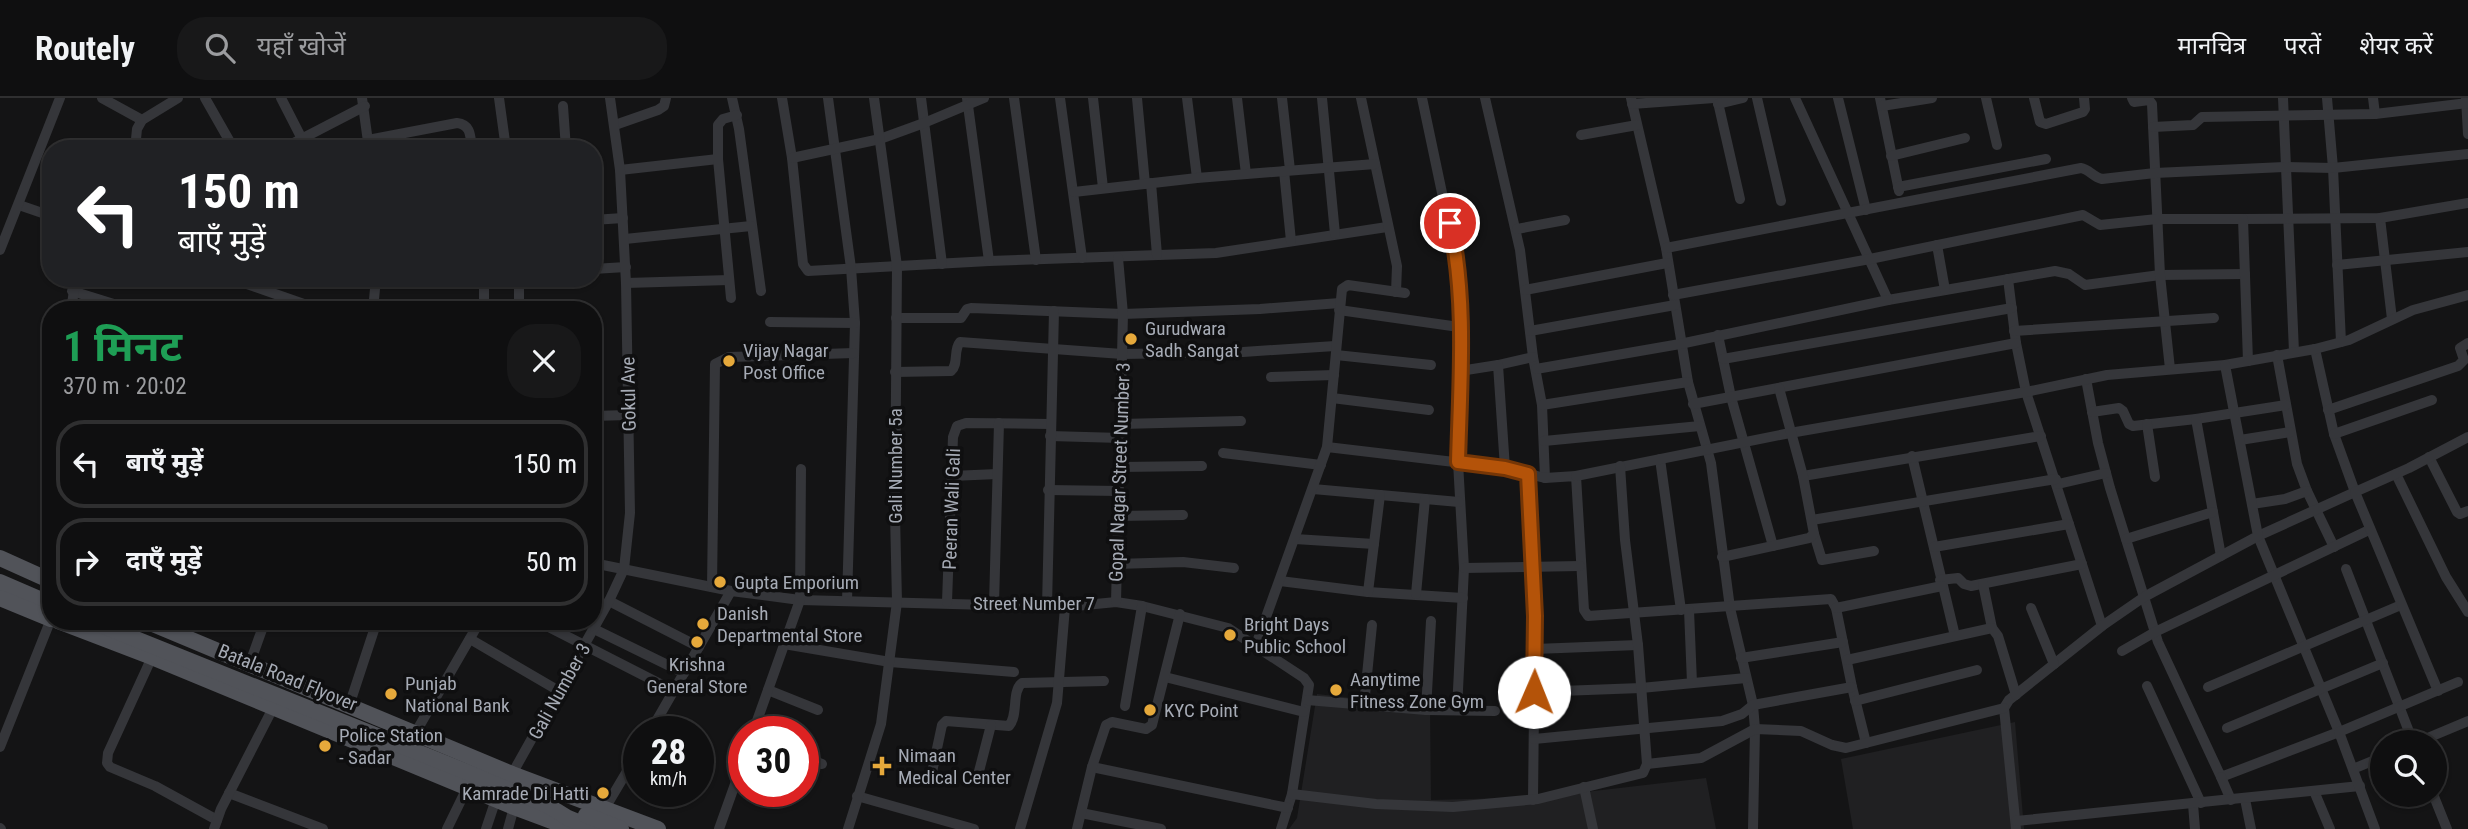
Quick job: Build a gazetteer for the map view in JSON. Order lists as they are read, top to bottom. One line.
{"streets":{"main road":["Batala Road Flyover"],"street":["Gokul Ave","Gali Number 5a","Gopal Nagar Street Number 3","Peeran Wali Gali","Street Number 7","Gali Number 3"]},"crossings":[["Gokul Ave","Street Number 7"],["Gokul Ave","Gali Number 3"],["Gali Number 5a","Street Number 7"],["Gopal Nagar Street Number 3","Street Number 7"],["Peeran Wali Gali","Street Number 7"],["Street Number 7","Gali Number 3"]],"places":{"other":["Gurudwara Sadh Sangat","Vijay Nagar Post Office","Gupta Emporium","Danish Departmental Store","Bright Days Public School","Krishna General Store","Aanytime Fitness Zone Gym","Punjab National Bank","KYC Point","Police Station - Sadar","Kamrade Di Hatti"],"health":["Nimaan Medical Center"]},"page":{"header":"Routely","search":"यहाँ खोजें","nav":["मानचित्र","परतें","शेयर करें"],"turn":["150 m","बाएँ मुड़ें"],"heading":["1 मिनट","370 m · 20:02"],"list":[{"name":"बाएँ मुड़ें","value":"150 m"},{"name":"दाएँ मुड़ें","value":"50 m"}],"speed":"28 km/h","limit":"30"}}
